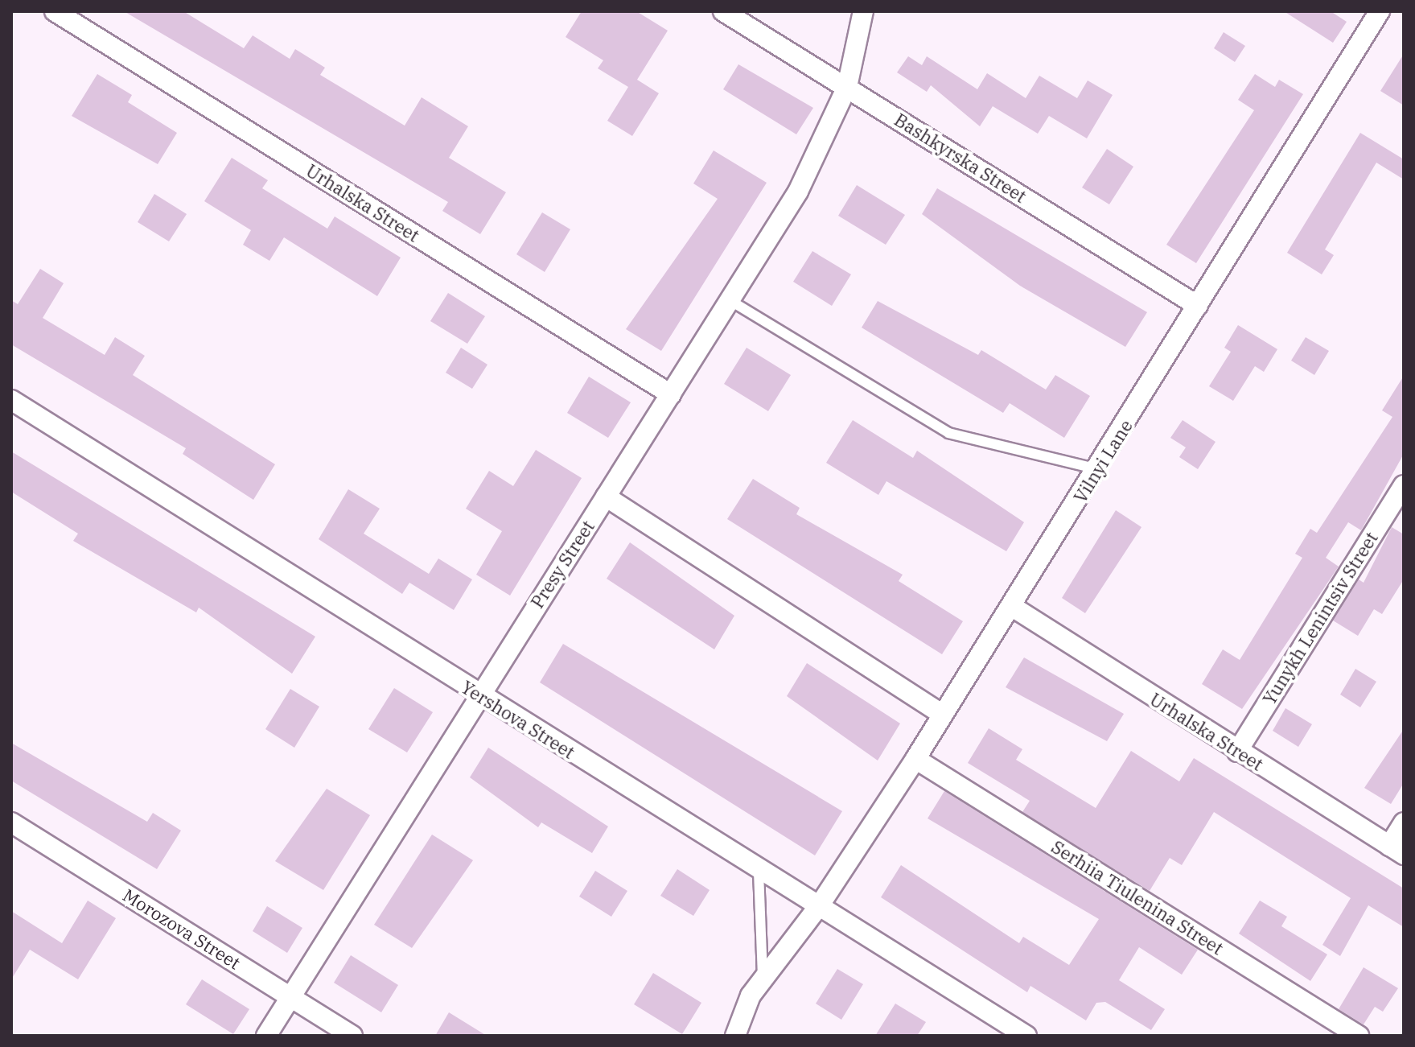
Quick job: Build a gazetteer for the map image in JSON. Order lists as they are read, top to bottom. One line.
{"streets":{"street":["Bashkyrska Street","Urhalska Street","Vilnyi Lane","Presy Street","Yunykh Lenintsiv Street","Yershova Street","Serhiia Tiulenina Street","Morozova Street"]},"crossings":[["Bashkyrska Street","Vilnyi Lane"],["Bashkyrska Street","Presy Street"],["Urhalska Street","Vilnyi Lane"],["Urhalska Street","Presy Street"],["Urhalska Street","Yunykh Lenintsiv Street"],["Vilnyi Lane","Yershova Street"],["Vilnyi Lane","Serhiia Tiulenina Street"],["Presy Street","Yershova Street"],["Presy Street","Morozova Street"]]}
